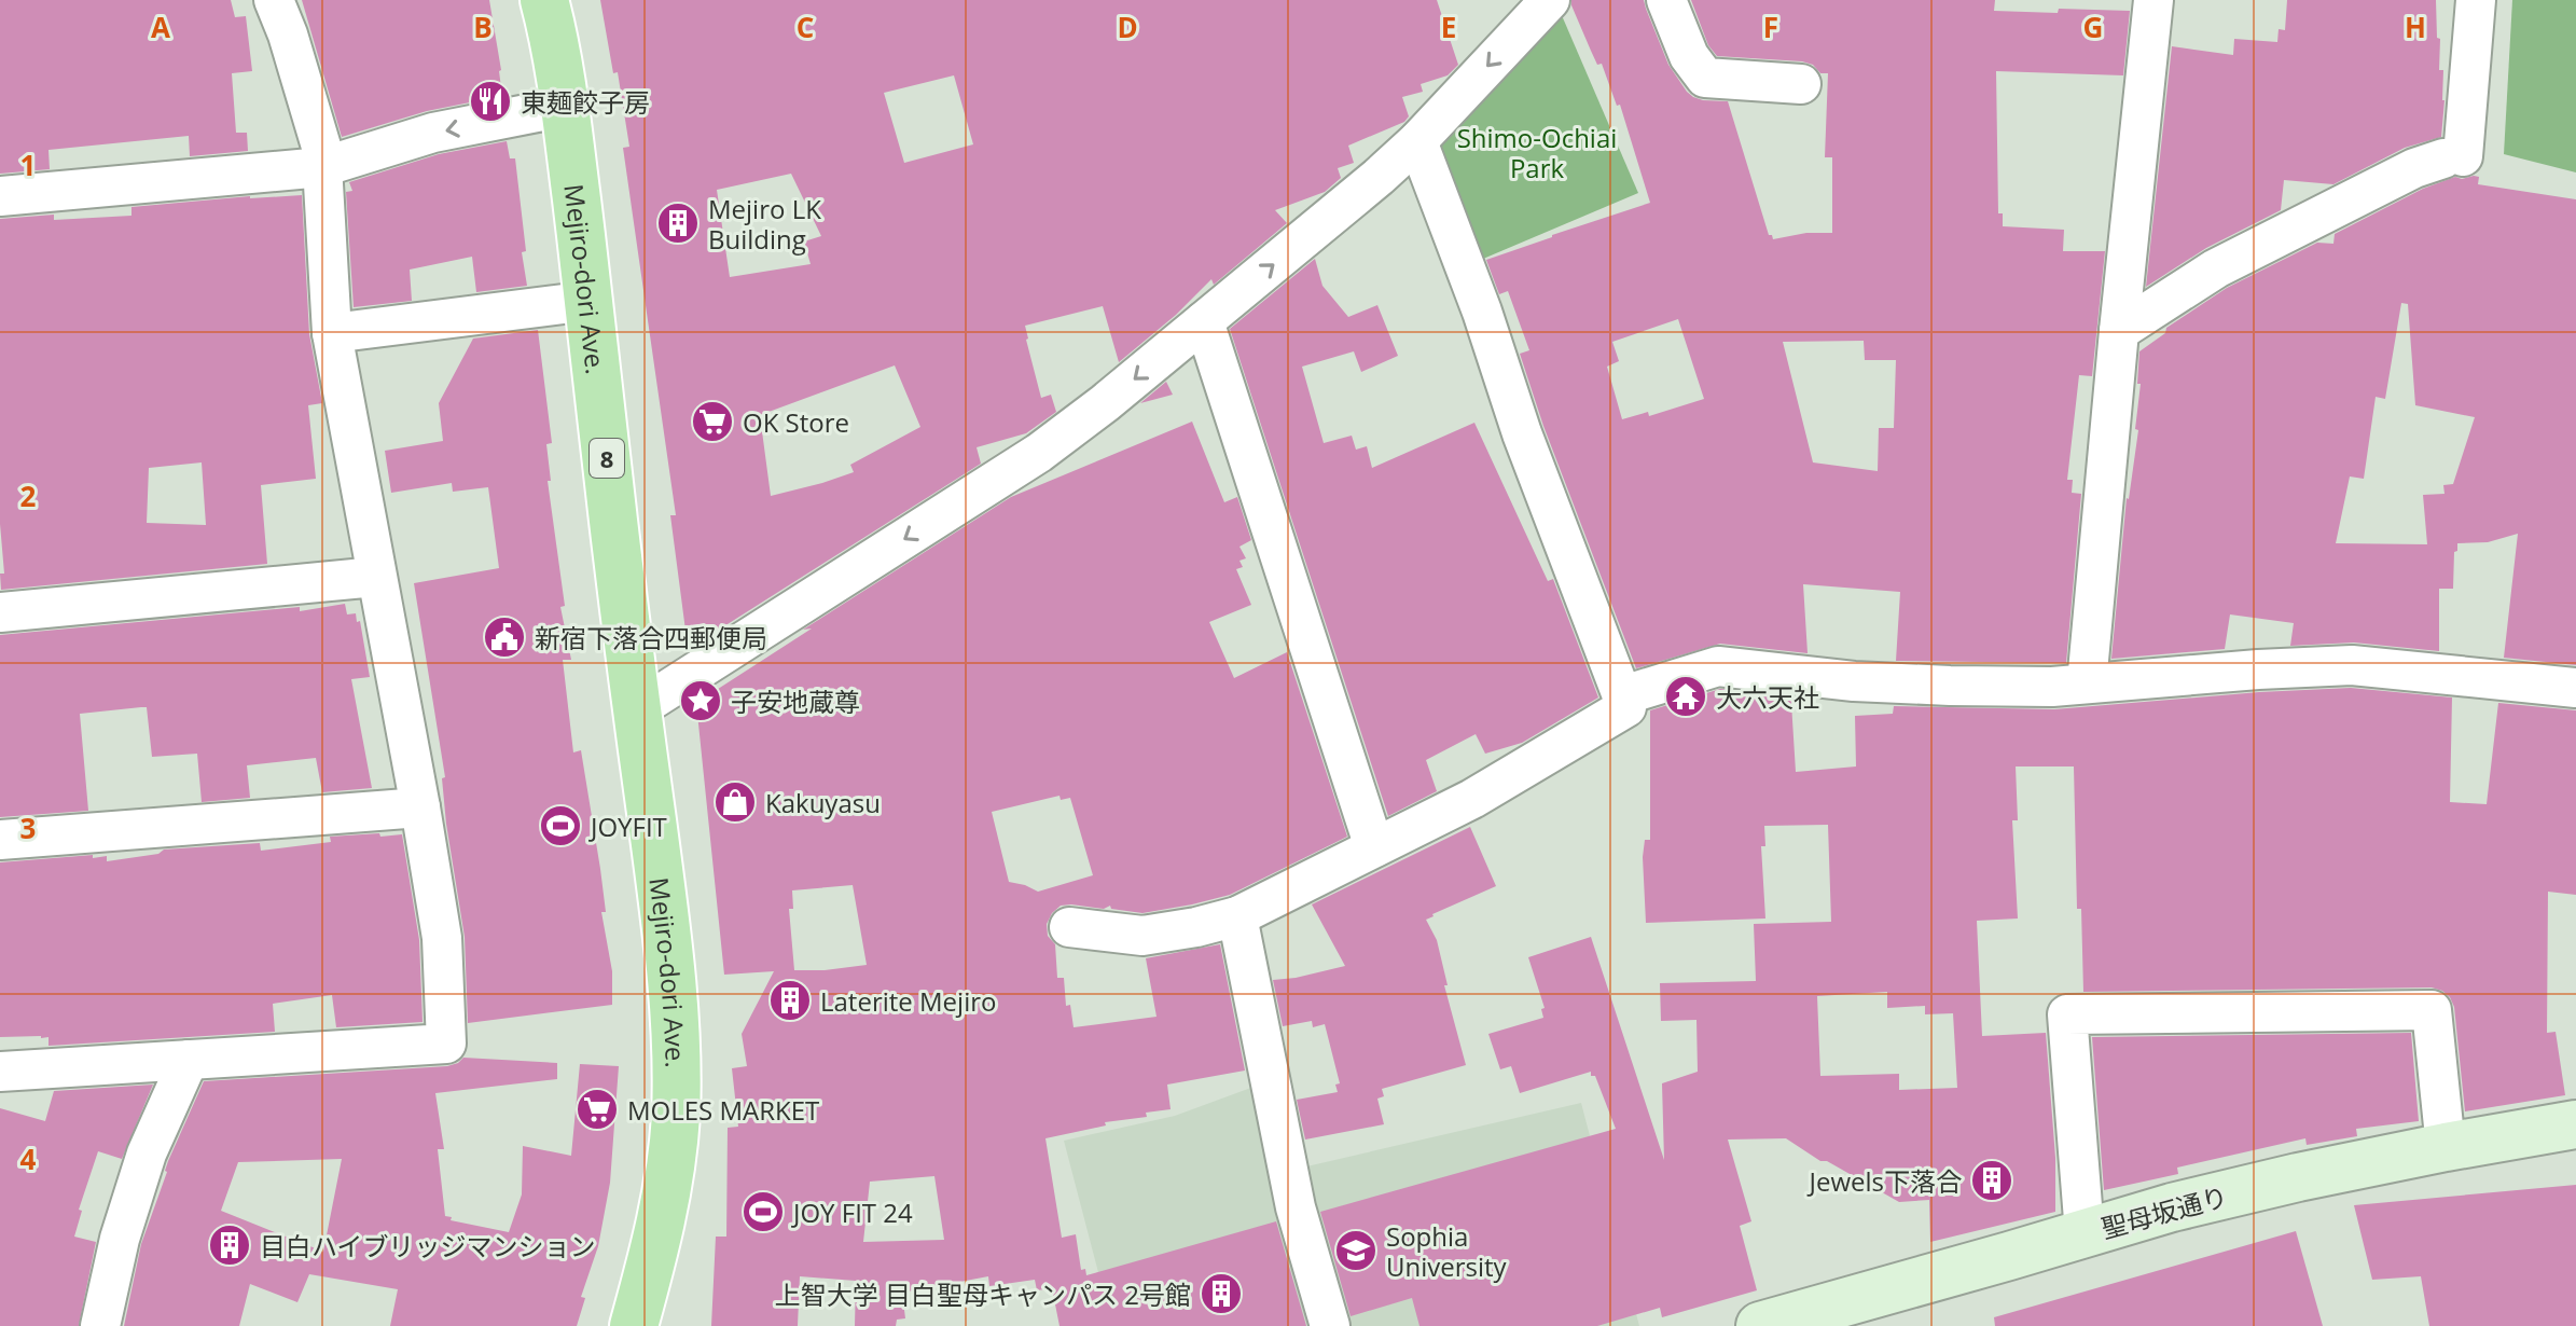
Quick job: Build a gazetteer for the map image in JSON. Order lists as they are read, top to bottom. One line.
{"streets":{"main road":["Mejiro-dori Ave.","8"],"street":["聖母坂通り"]},"parks":["Shimo-Ochiai Park"],"places":{"restaurant":["東麺餃子房"],"building":["Mejiro LK Building","Laterite Mejiro","Jewels下落合","目白ハイブリッジマンション","上智大学 目白聖母キャンパス 2号館"],"supermarket":["OK Store","MOLES MARKET"],"public building":["新宿下落合四郵便局"],"temple":["大六天社"],"place":["子安地蔵尊"],"shop":["Kakuyasu"],"sports":["JOYFIT","JOY FIT 24"],"school or university":["Sophia University"]},"grid":{"columns":["A","B","C","D","E","F","G","H"],"rows":["1","2","3","4"]}}
